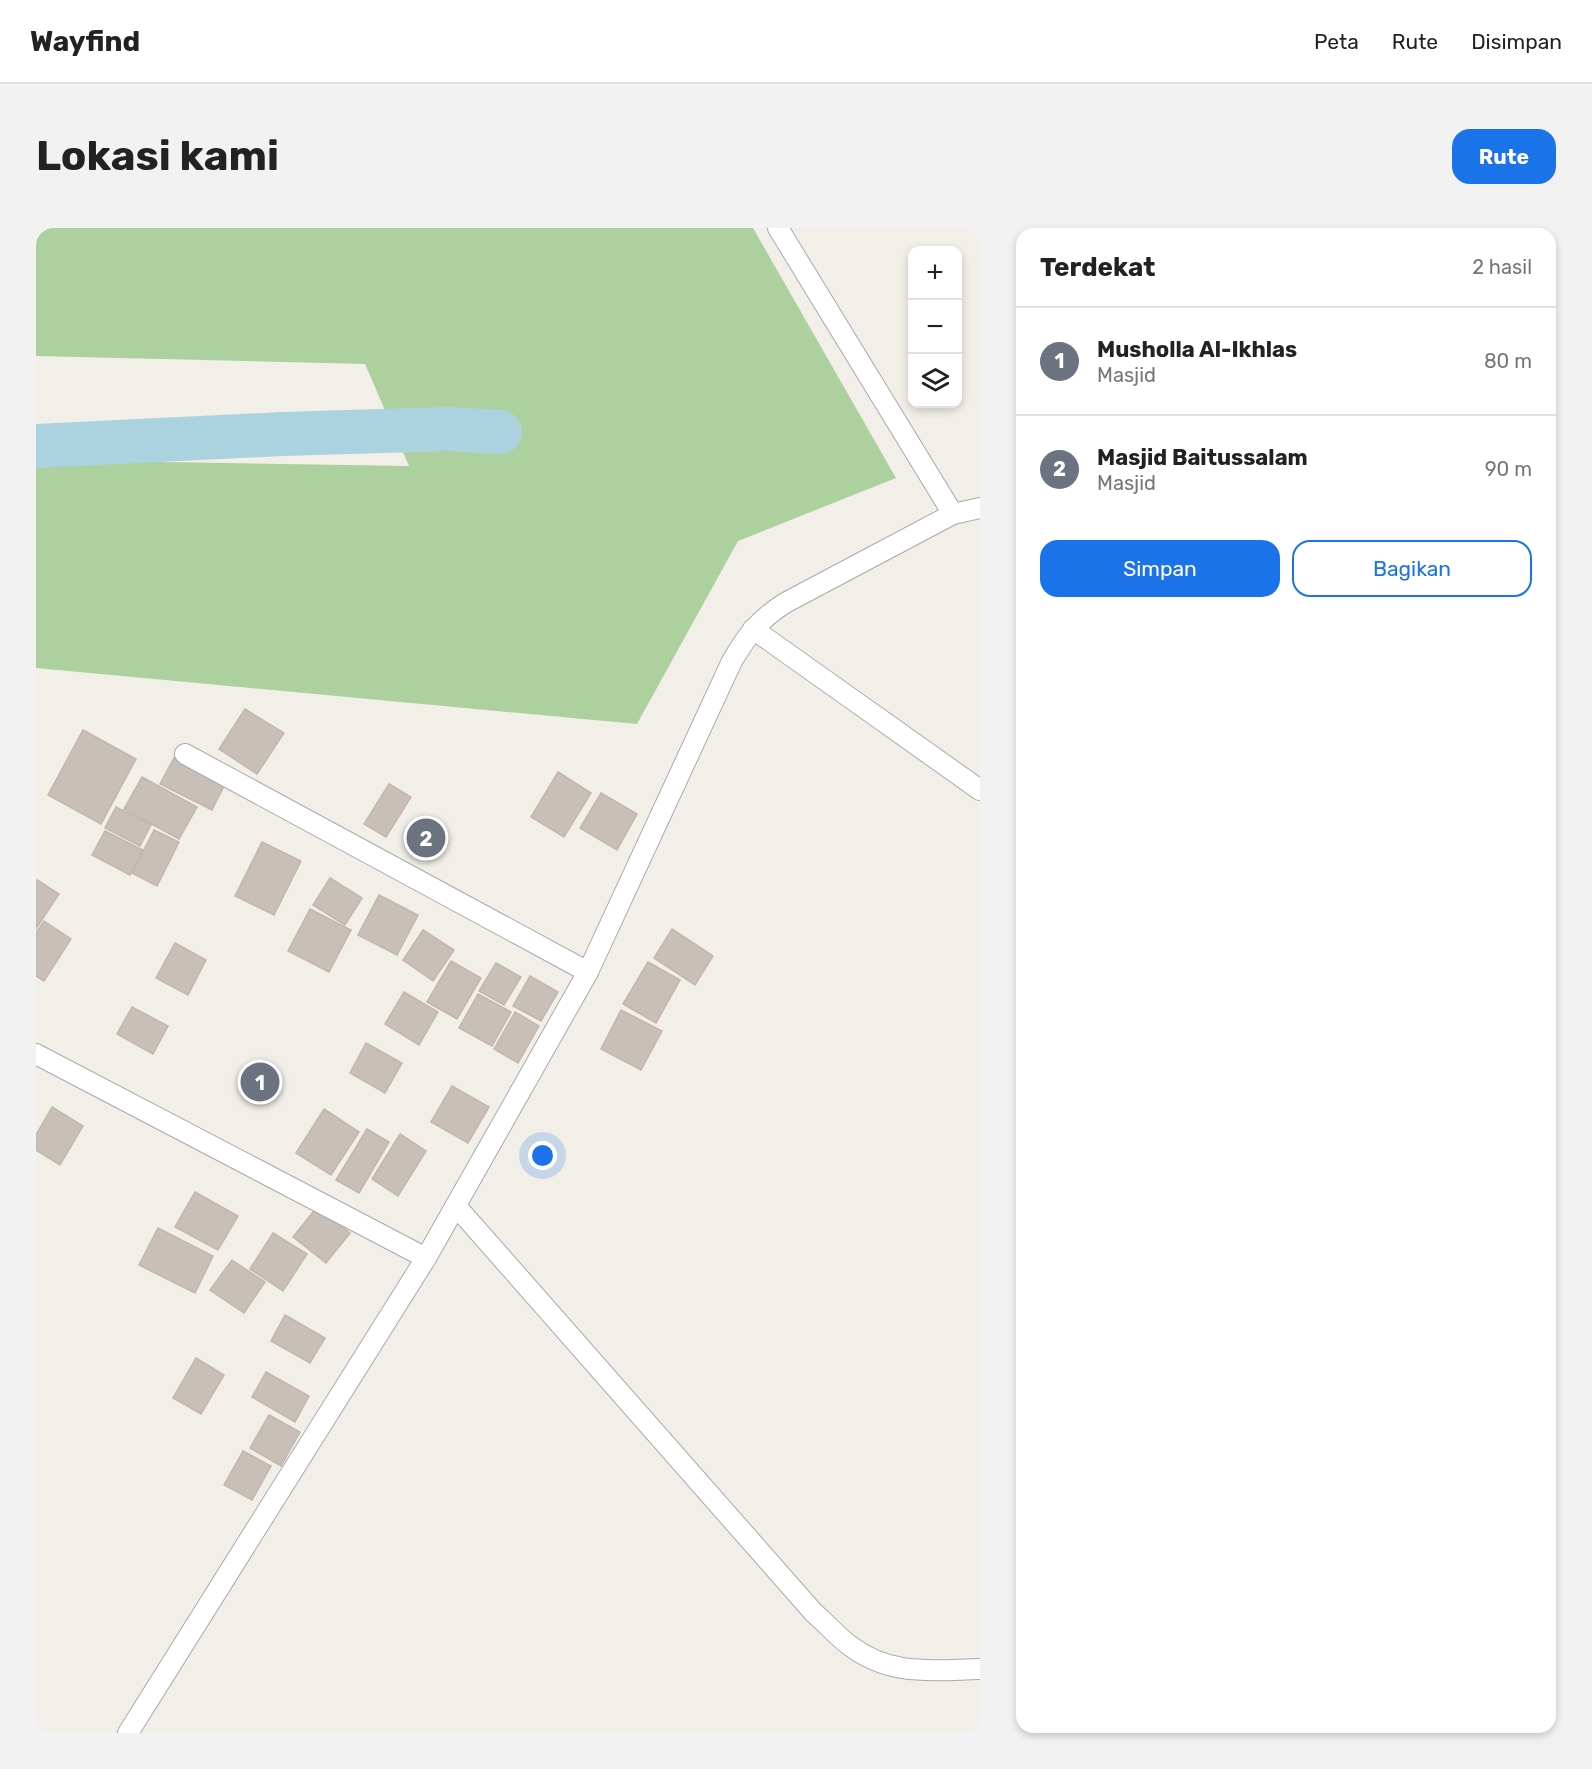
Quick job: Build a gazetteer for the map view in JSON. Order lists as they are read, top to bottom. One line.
{"page":{"header":"Wayfind","nav":["Peta","Rute","Disimpan"],"buttons":["Rute",["Simpan","Bagikan"]],"title":"Lokasi kami","heading":["Terdekat","2 hasil"],"map_buttons":["+","−"],"list":[{"mark":"1","name":"Musholla Al-Ikhlas","note":"Masjid","value":"80 m"},{"mark":"2","name":"Masjid Baitussalam","note":"Masjid","value":"90 m"}],"pins":["2","1"]}}
